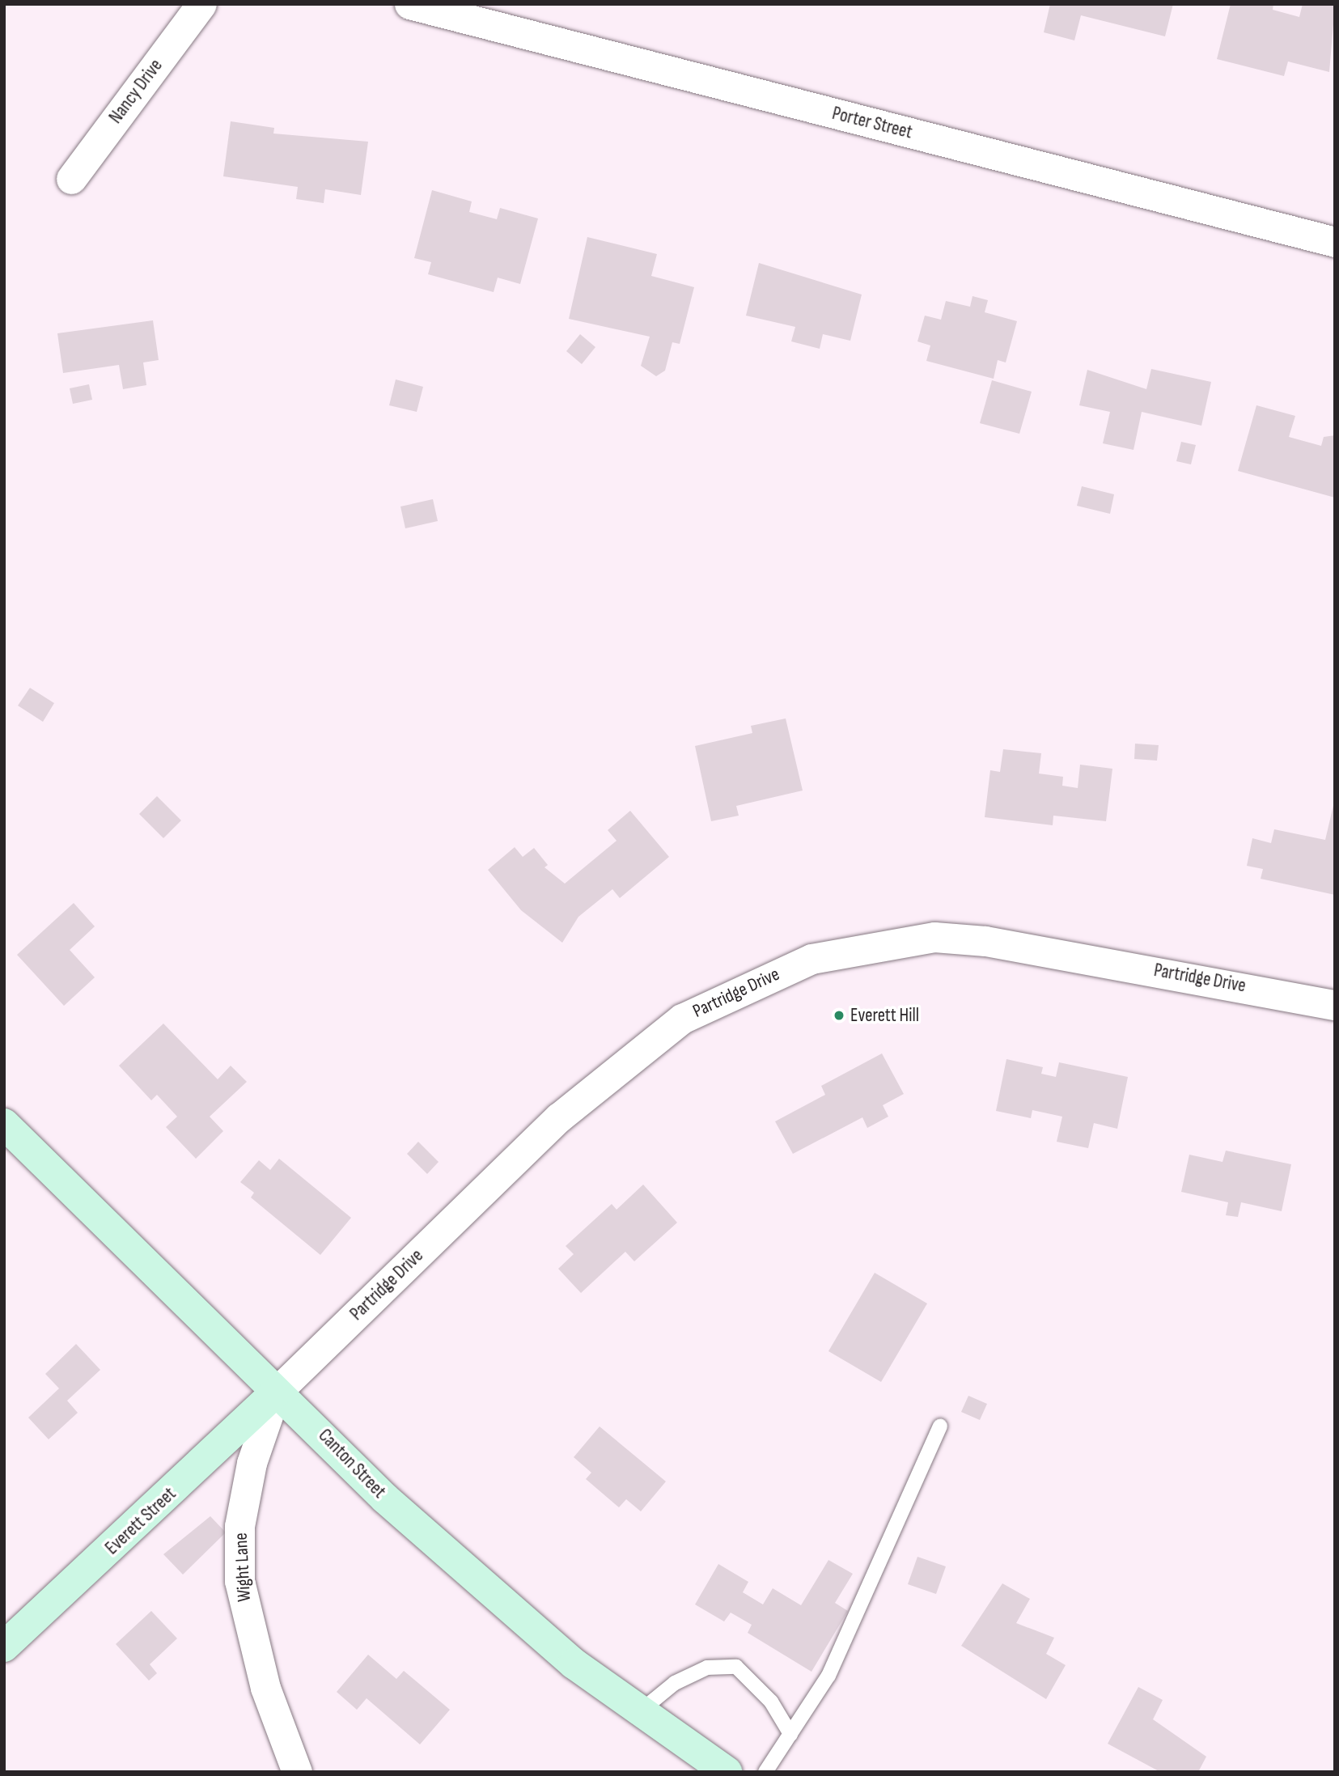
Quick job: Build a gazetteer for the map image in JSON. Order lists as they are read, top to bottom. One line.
{"streets":{"main road":["Canton Street","Everett Street"],"street":["Nancy Drive","Porter Street","Partridge Drive","Wight Lane"]},"crossings":[["Partridge Drive","Canton Street"],["Partridge Drive","Everett Street"],["Partridge Drive","Wight Lane"],["Canton Street","Everett Street"],["Canton Street","Wight Lane"],["Everett Street","Wight Lane"]],"places":["Everett Hill"]}
